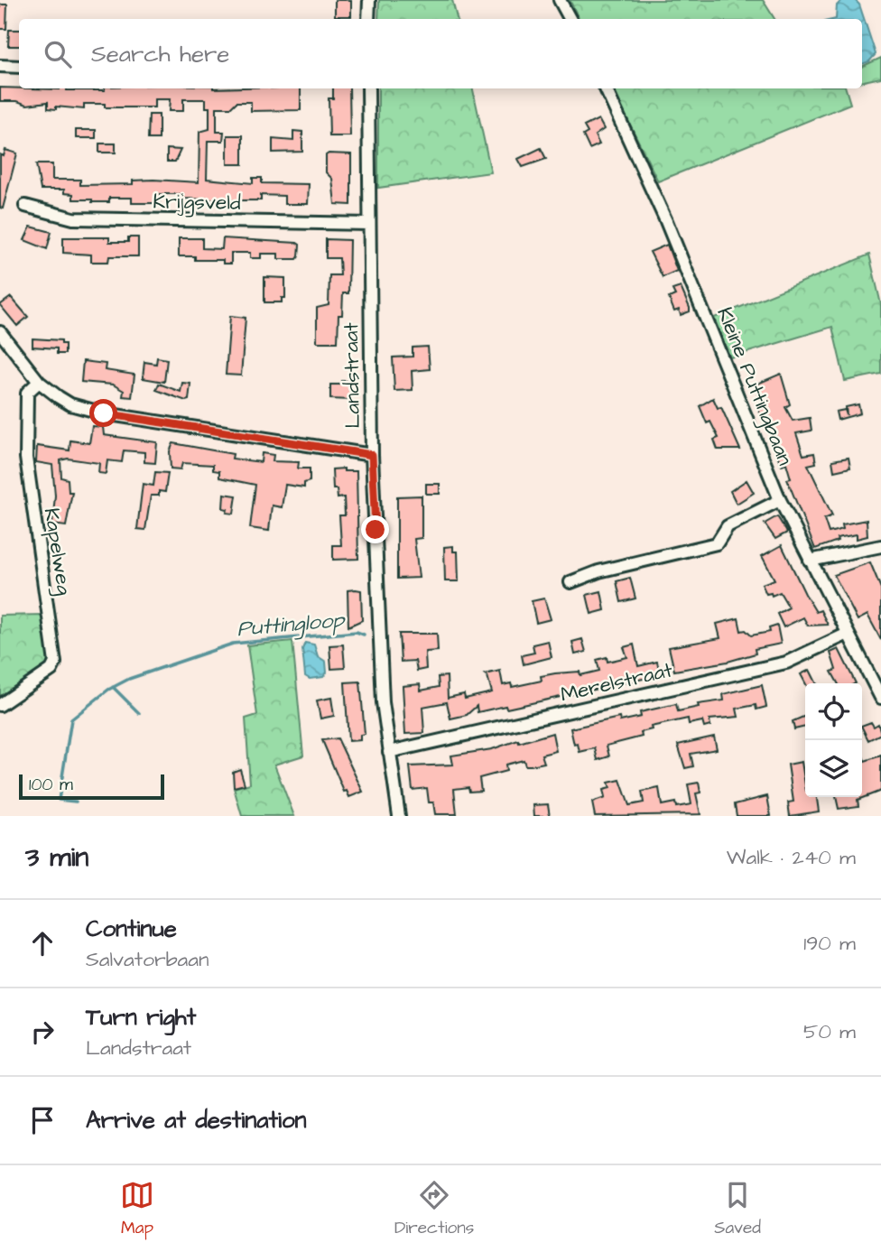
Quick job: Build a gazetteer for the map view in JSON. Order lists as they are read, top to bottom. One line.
{"streets":{"street":["Krijgsveld","Landstraat","Kleine Puttingbaan","Kapelweg","Merelstraat"]},"crossings":[["Krijgsveld","Landstraat"],["Landstraat","Merelstraat"],["Kleine Puttingbaan","Merelstraat"]],"water":["Puttingloop"],"scale_bar":"100 m","page":{"search":"Search here","scale":"100 m","heading":["3 min","Walk · 240 m"],"list":[["Continue","Salvatorbaan","190 m"],["Turn right","Landstraat","50 m"],"Arrive at destination"],"nav":["Map","Directions","Saved"]}}
